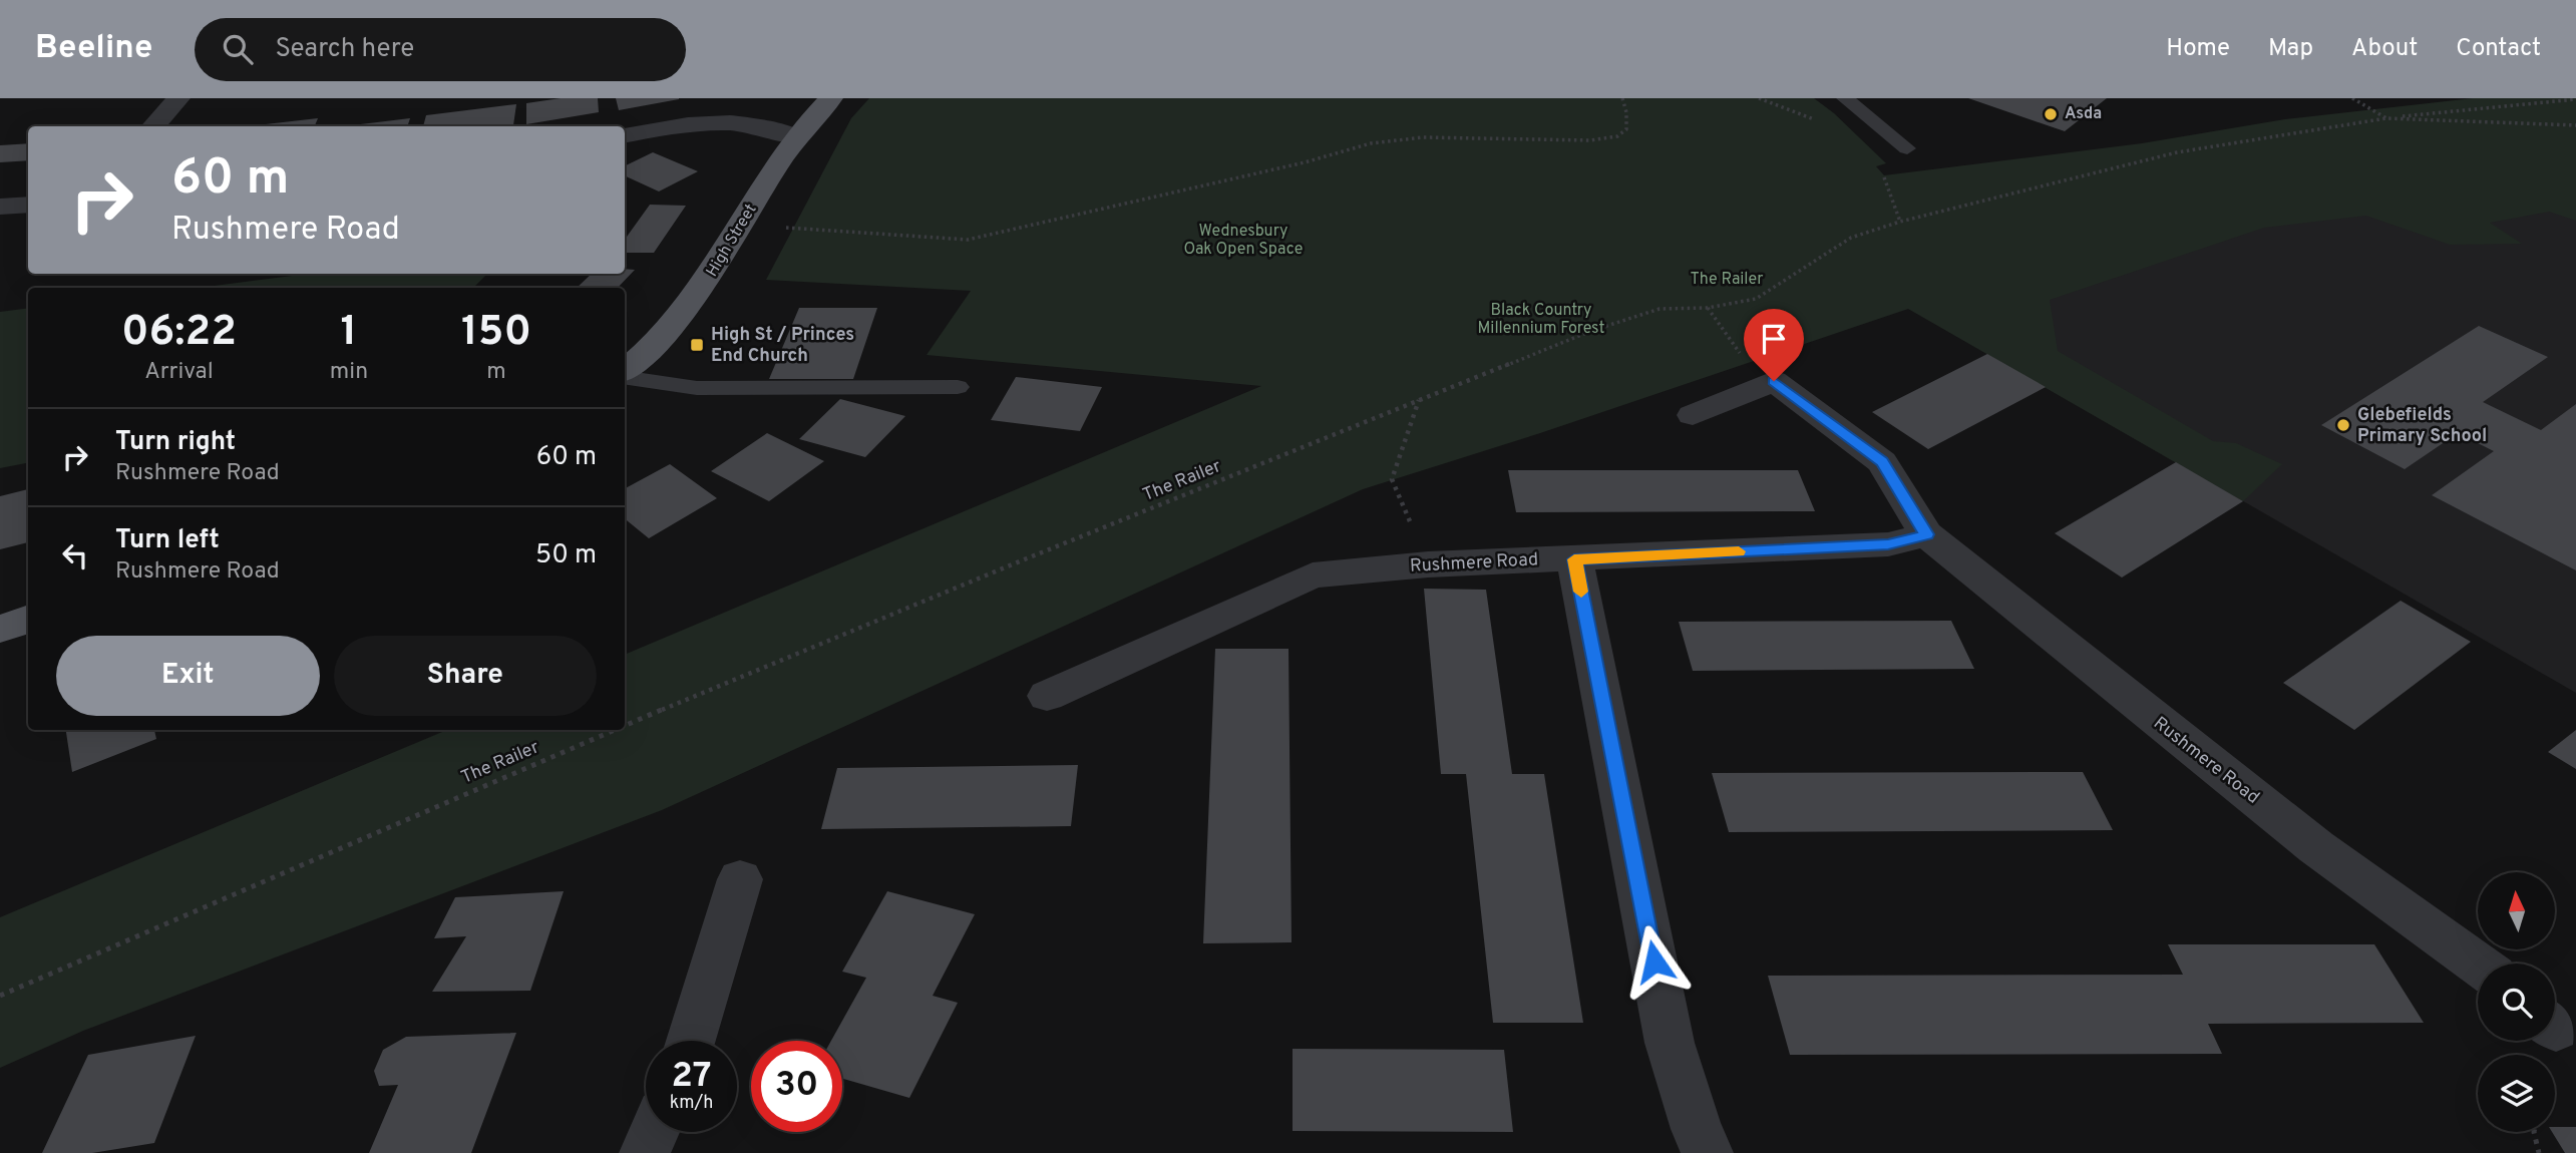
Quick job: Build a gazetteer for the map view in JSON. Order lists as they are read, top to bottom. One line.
{"streets":{"main road":["High Street"],"street":["Rushmere Road"],"path":["The Railer"]},"parks":["Wednesbury Oak Open Space","The Railer","Black Country Millennium Forest"],"places":{"other":["Asda","Glebefields Primary School"],"transit":["High St / Princes End Church"]},"north":"top","page":{"header":"Beeline","search":"Search here","nav":["Home","Map","About","Contact"],"turn":["60 m","Rushmere Road"],"eta":["06:22","Arrival","1","min","150","m"],"list":[{"name":"Turn right","note":"Rushmere Road","value":"60 m"},{"name":"Turn left","note":"Rushmere Road","value":"50 m"}],"buttons":["Exit","Share"],"speed":"27 km/h","limit":"30"}}
